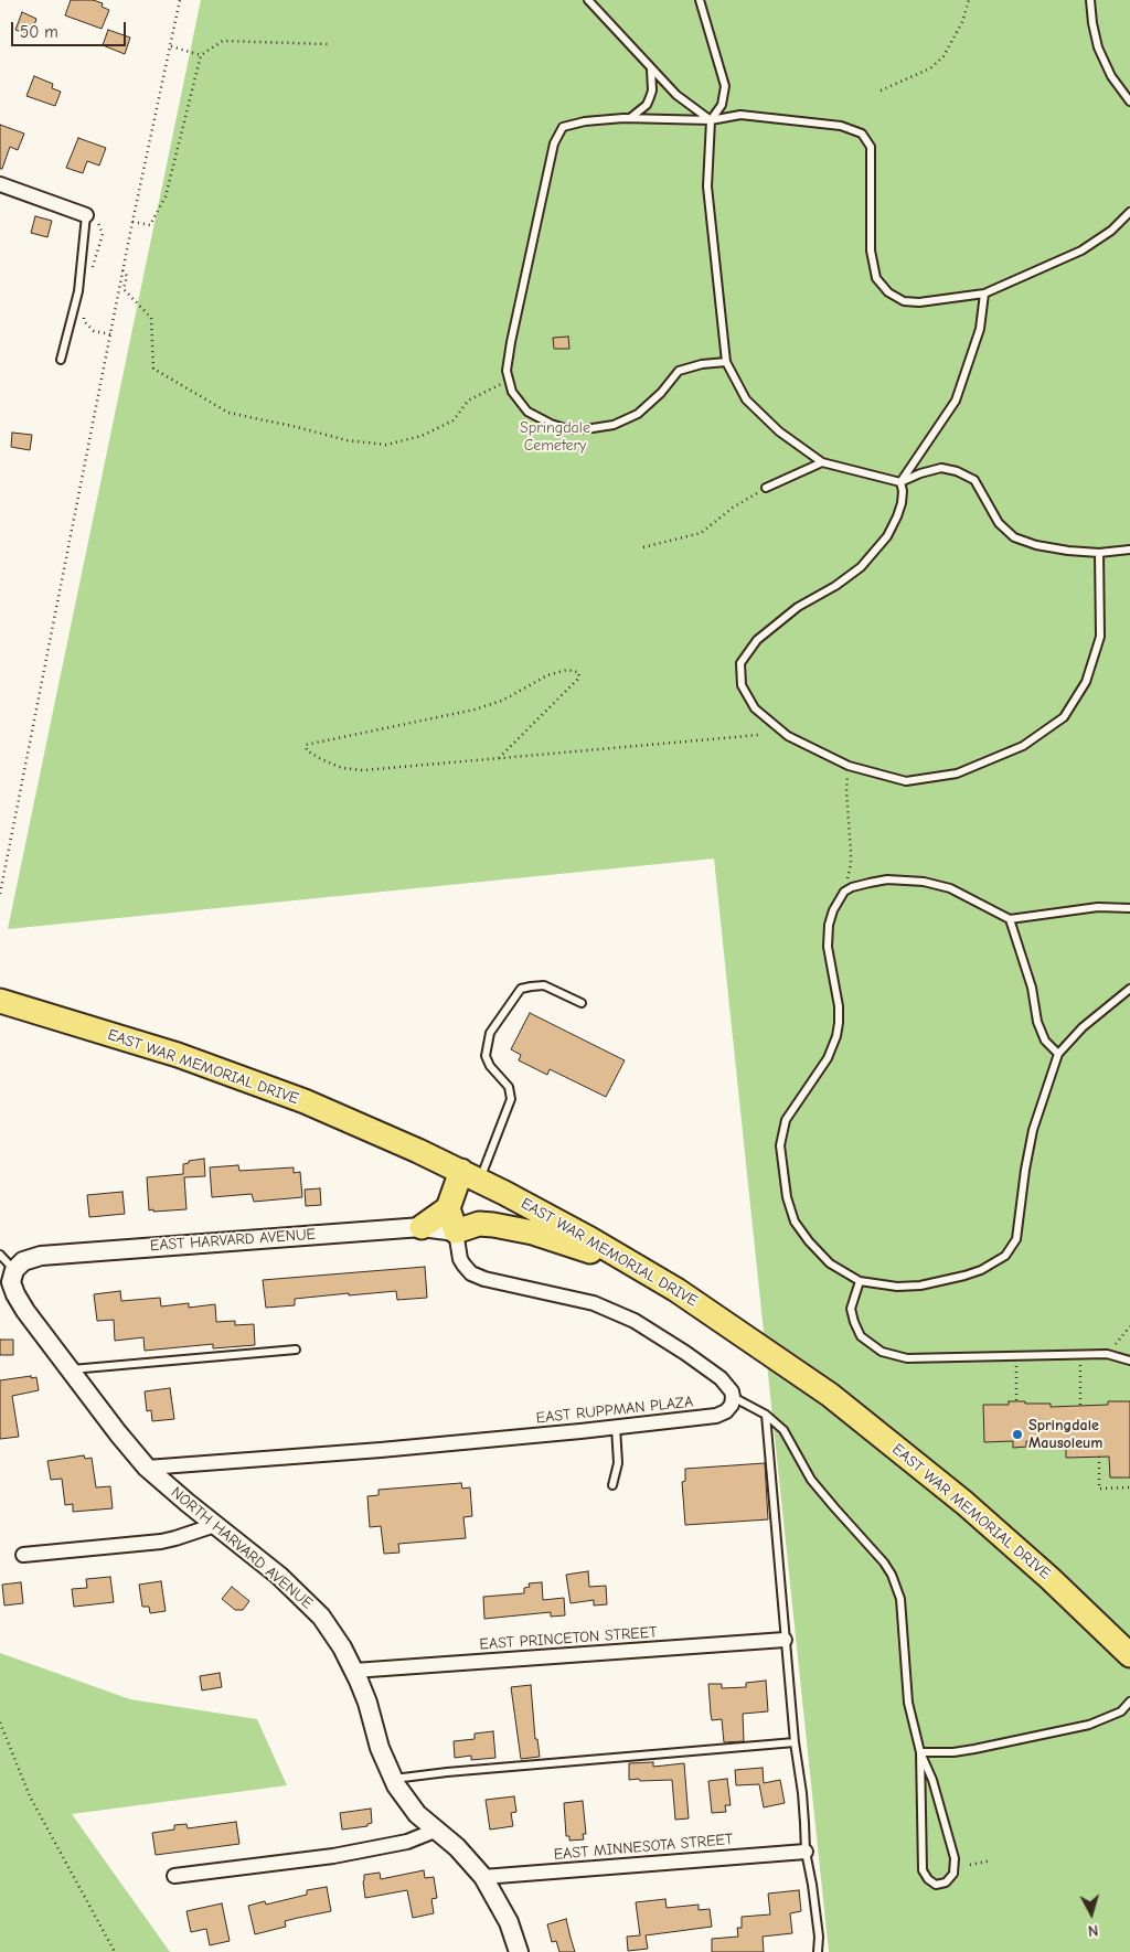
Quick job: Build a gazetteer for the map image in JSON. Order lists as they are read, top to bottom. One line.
{"streets":{"highway":["EAST WAR MEMORIAL DRIVE"],"street":["EAST HARVARD AVENUE","EAST RUPPMAN PLAZA","NORTH HARVARD AVENUE","EAST PRINCETON STREET","EAST MINNESOTA STREET"]},"crossings":[["EAST HARVARD AVENUE","NORTH HARVARD AVENUE"],["EAST RUPPMAN PLAZA","NORTH HARVARD AVENUE"],["NORTH HARVARD AVENUE","EAST PRINCETON STREET"],["NORTH HARVARD AVENUE","EAST MINNESOTA STREET"]],"parks":["Springdale Cemetery"],"places":["Springdale Mausoleum"],"scale_bar":"50 m","north":"bottom"}
